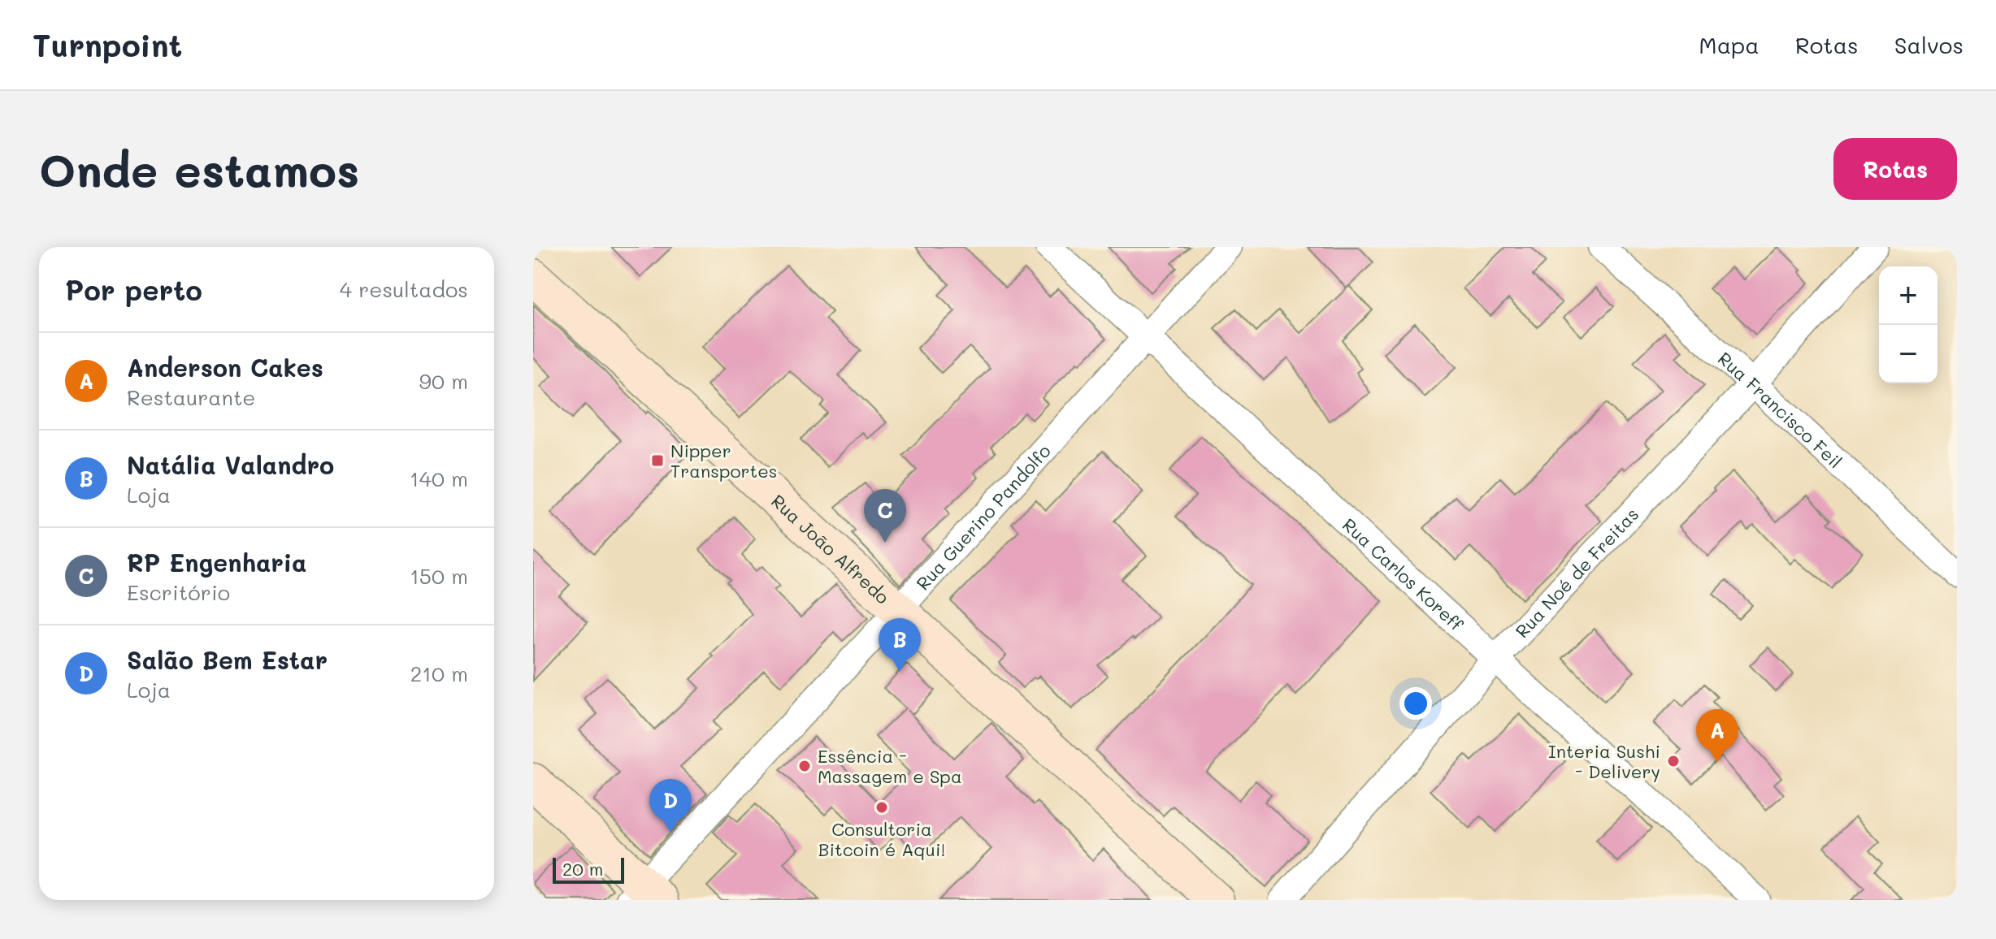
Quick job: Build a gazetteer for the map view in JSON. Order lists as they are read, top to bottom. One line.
{"streets":{"street":["Rua Francisco Feil","Rua Guerino Pandolfo","Rua João Alfredo","Rua Noé de Freitas","Rua Carlos Koreff"]},"crossings":[["Rua Francisco Feil","Rua Noé de Freitas"],["Rua Guerino Pandolfo","Rua João Alfredo"],["Rua Guerino Pandolfo","Rua Carlos Koreff"],["Rua Noé de Freitas","Rua Carlos Koreff"]],"places":{"transit":["Nipper Transportes"],"other":["Interia Sushi - Delivery","Essência - Massagem e Spa","Consultoria Bitcoin é Aqui!"]},"scale_bar":"20 m","page":{"header":"Turnpoint","nav":["Mapa","Rotas","Salvos"],"buttons":"Rotas","title":"Onde estamos","heading":["Por perto","4 resultados"],"map_buttons":["+","−"],"list":[{"mark":"A","name":"Anderson Cakes","note":"Restaurante","value":"90 m"},{"mark":"B","name":"Natália Valandro","note":"Loja","value":"140 m"},{"mark":"C","name":"RP Engenharia","note":"Escritório","value":"150 m"},{"mark":"D","name":"Salão Bem Estar","note":"Loja","value":"210 m"}],"pins":["C","B","A","D"],"scale":"20 m"}}
